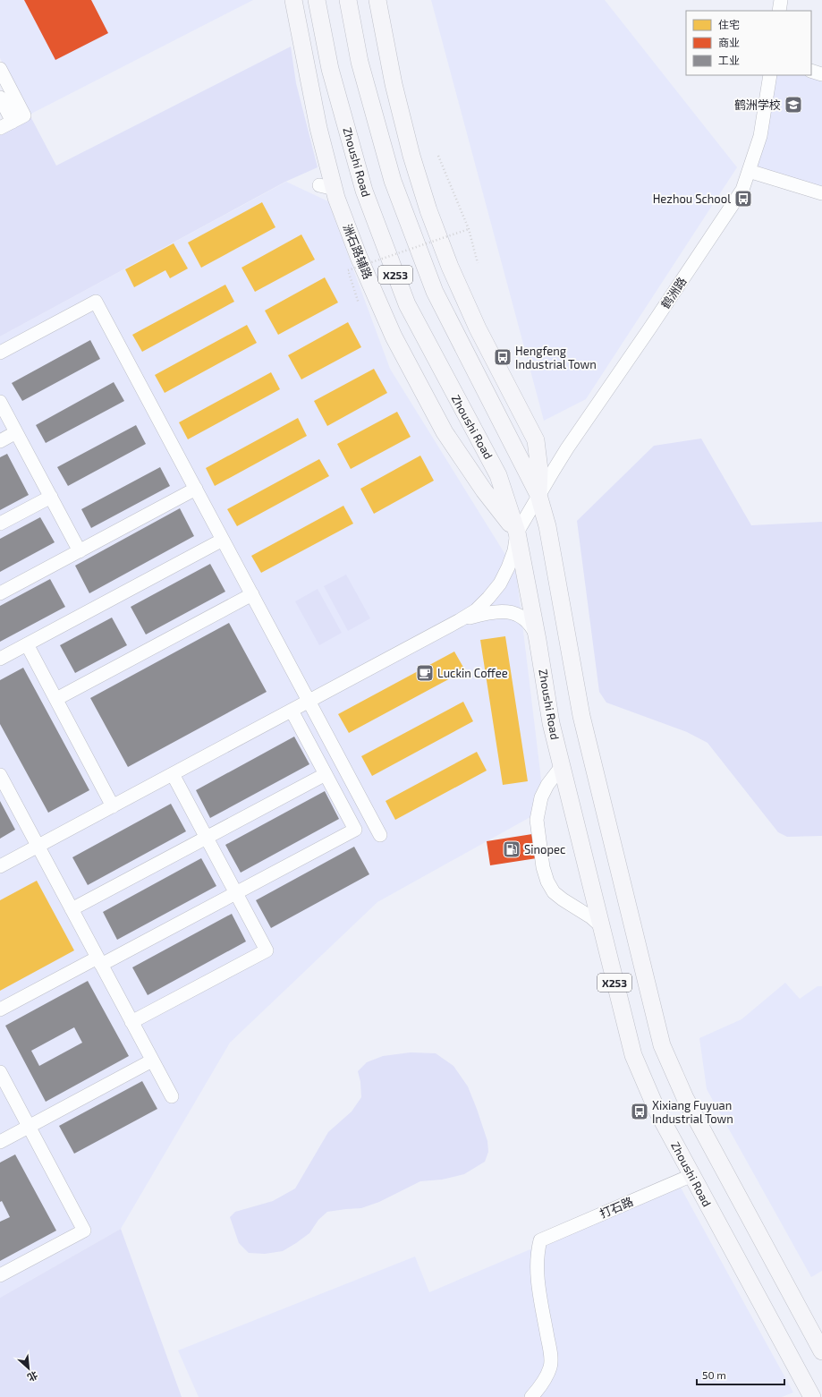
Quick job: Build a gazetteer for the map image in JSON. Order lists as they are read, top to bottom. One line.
{"streets":{"main road":["Zhoushi Road","洲石路辅路","X253"],"street":["鹤洲路","打石路"]},"crossings":[["Zhoushi Road","洲石路辅路"],["Zhoushi Road","鹤洲路"],["Zhoushi Road","打石路"],["洲石路辅路","鹤洲路"],["X253","鹤洲路"]],"places":{"school or university":["鹤洲学校"],"bus stop":["Hezhou School","Hengfeng Industrial Town","Xixiang Fuyuan Industrial Town"],"cafe":["Luckin Coffee"],"fuel station":["Sinopec"]},"legend":["住宅","商业","工业"],"scale_bar":"50 m","north":"bottom right"}
